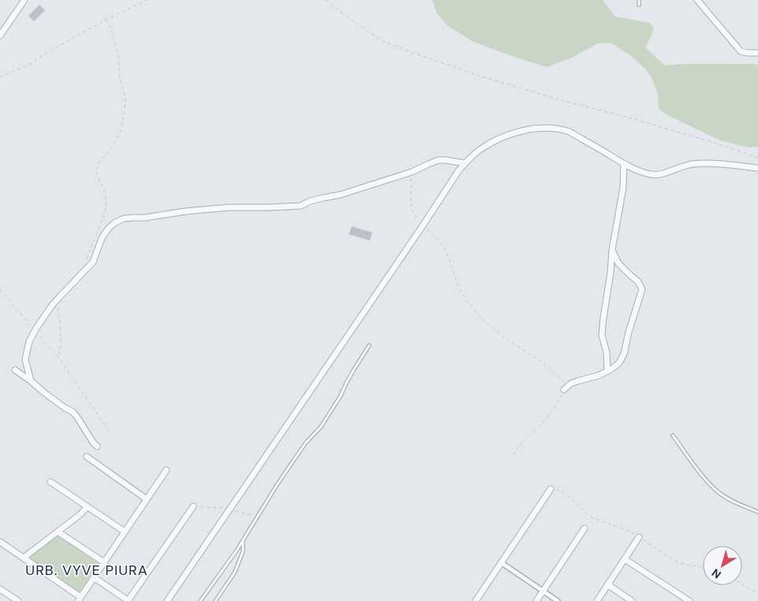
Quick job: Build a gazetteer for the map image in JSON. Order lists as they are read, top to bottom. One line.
{"districts":["URB. VYVE PIURA"],"north":"bottom left"}
